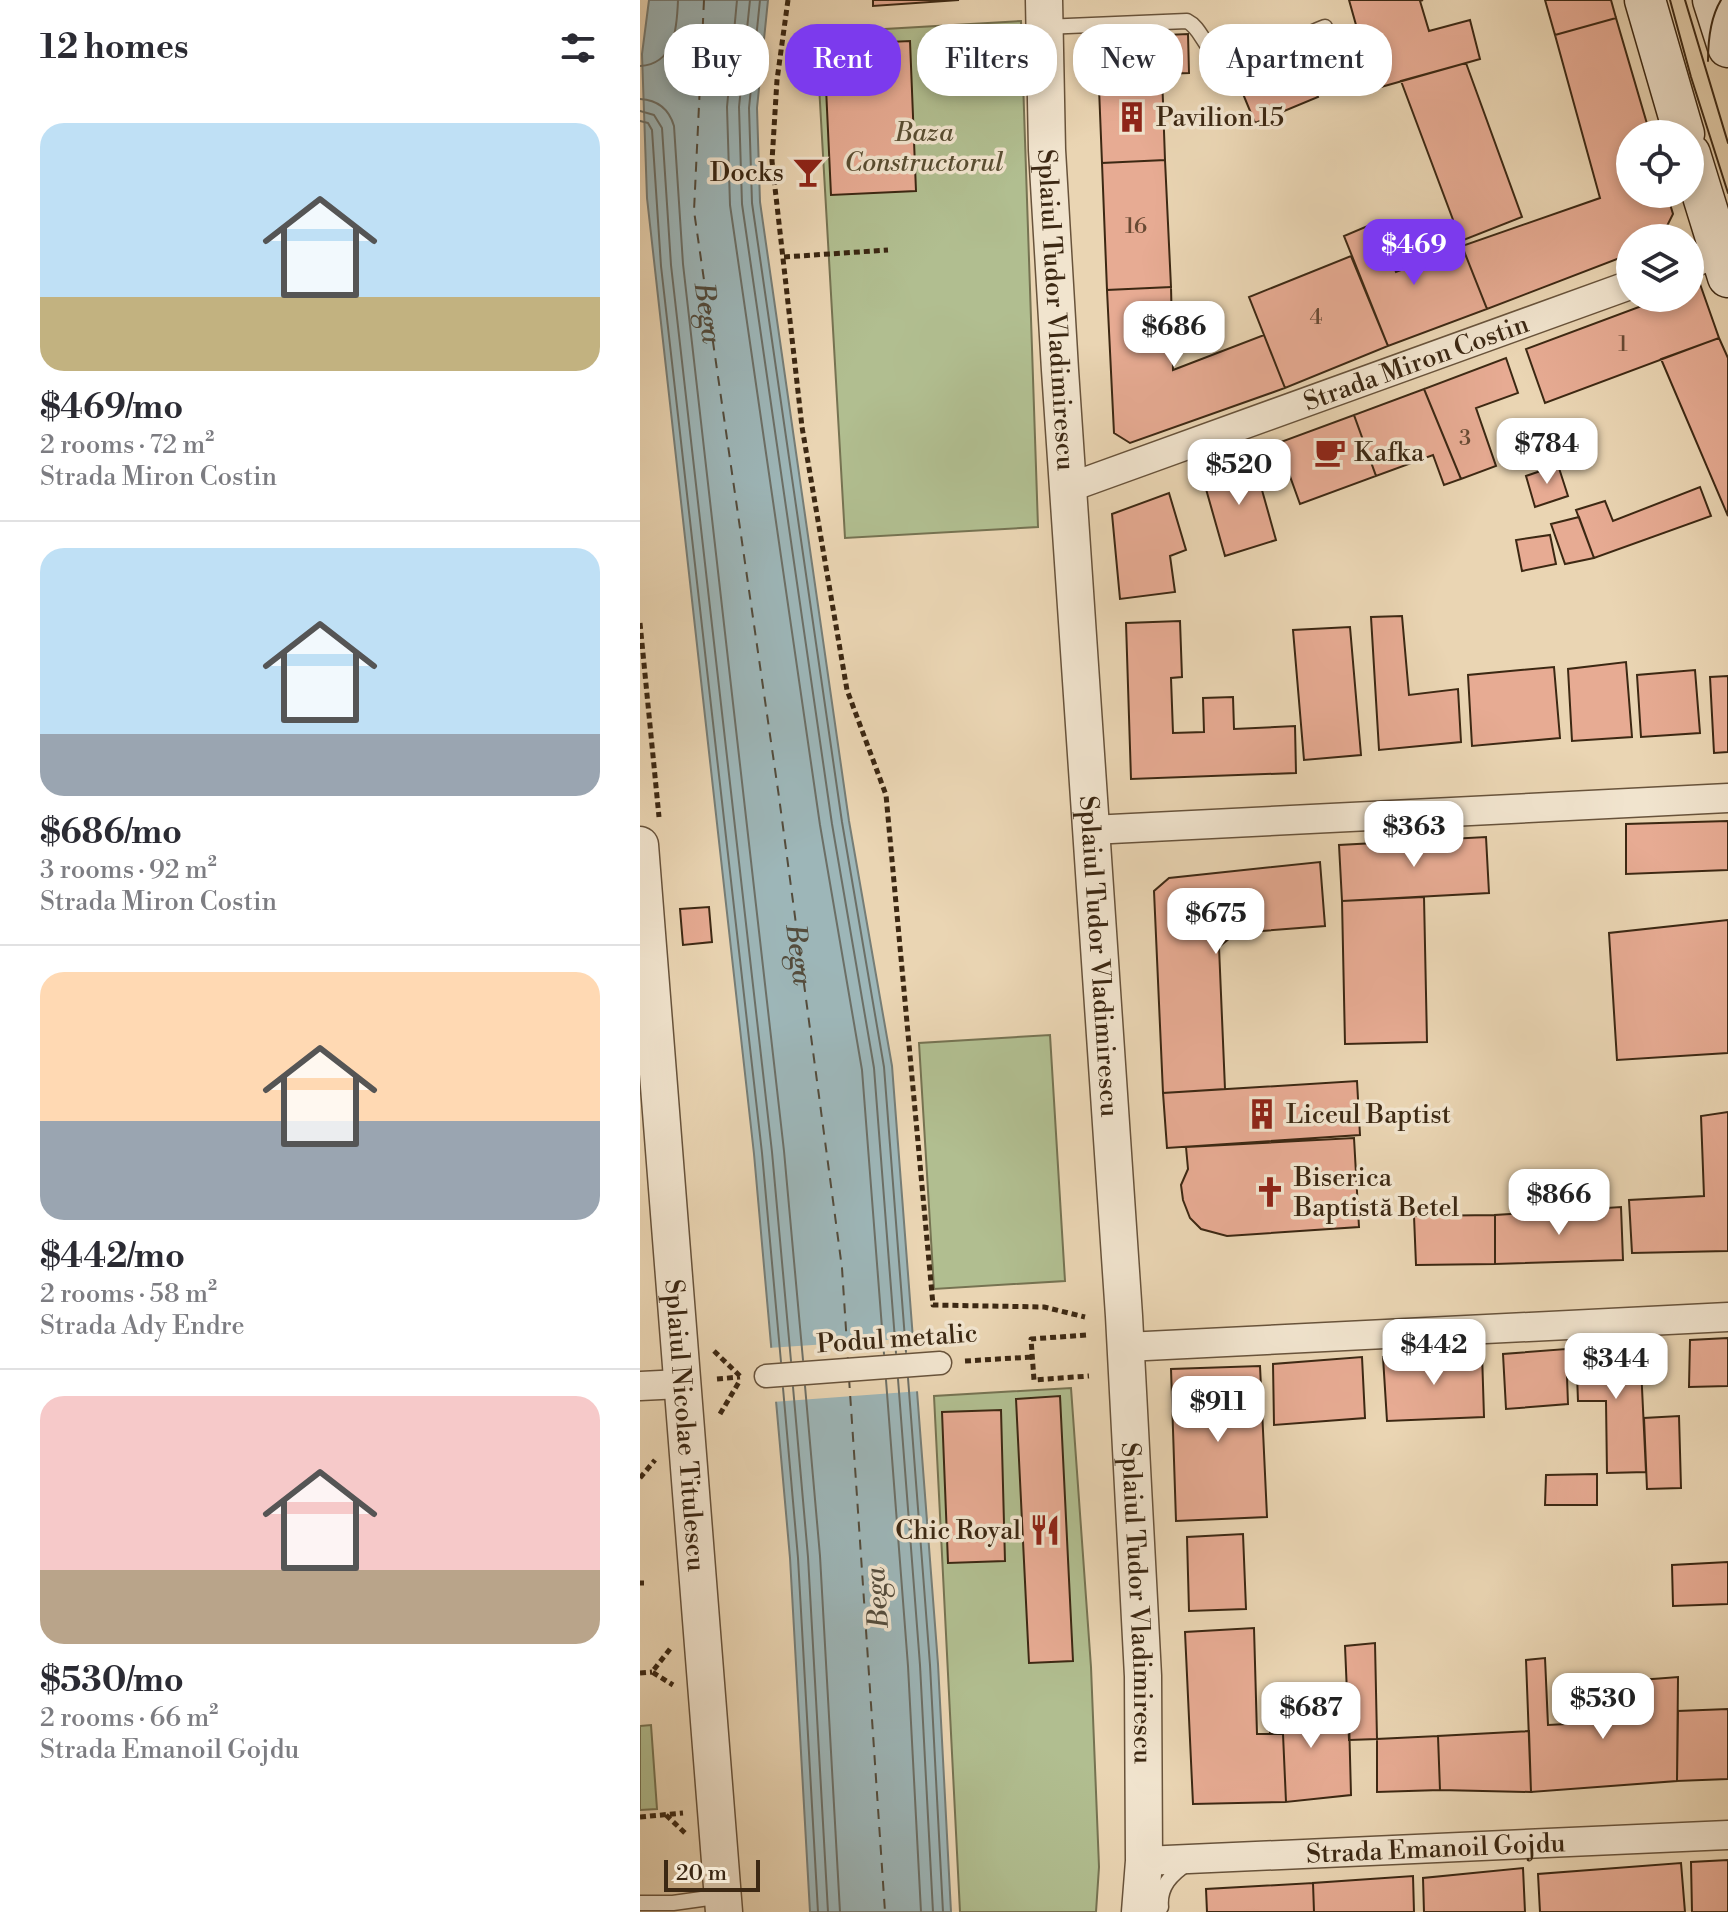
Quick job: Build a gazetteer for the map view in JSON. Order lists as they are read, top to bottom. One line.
{"streets":{"street":["Splaiul Tudor Vladimirescu","Strada Miron Costin","Podul metalic","Splaiul Nicolae Titulescu","Strada Emanoil Gojdu"]},"crossings":[["Splaiul Tudor Vladimirescu","Strada Miron Costin"],["Splaiul Tudor Vladimirescu","Strada Emanoil Gojdu"]],"water":["Bega"],"parks":["Baza Constructorul"],"places":{"building":["Pavilion 15","Liceul Baptist"],"bar":["Docks"],"cafe":["Kafka"],"church":["Biserica Baptistă Betel"],"restaurant":["Chic Royal"]},"house_numbers":["16","4","1","3"],"scale_bar":"20 m","page":{"heading":"12 homes","chip":["Buy","Rent","Filters","New","Apartment"],"list":[{"name":"$469/mo","note":"2 rooms · 72 m² · Strada Miron Costin"},{"name":"$686/mo","note":"3 rooms · 92 m² · Strada Miron Costin"},{"name":"$442/mo","note":"2 rooms · 58 m² · Strada Ady Endre"},{"name":"$530/mo","note":"2 rooms · 66 m² · Strada Emanoil Gojdu"}],"price":["$469","$686","$784","$520","$363","$675","$866","$442","$344","$911","$530","$687"],"scale":"20 m"}}
